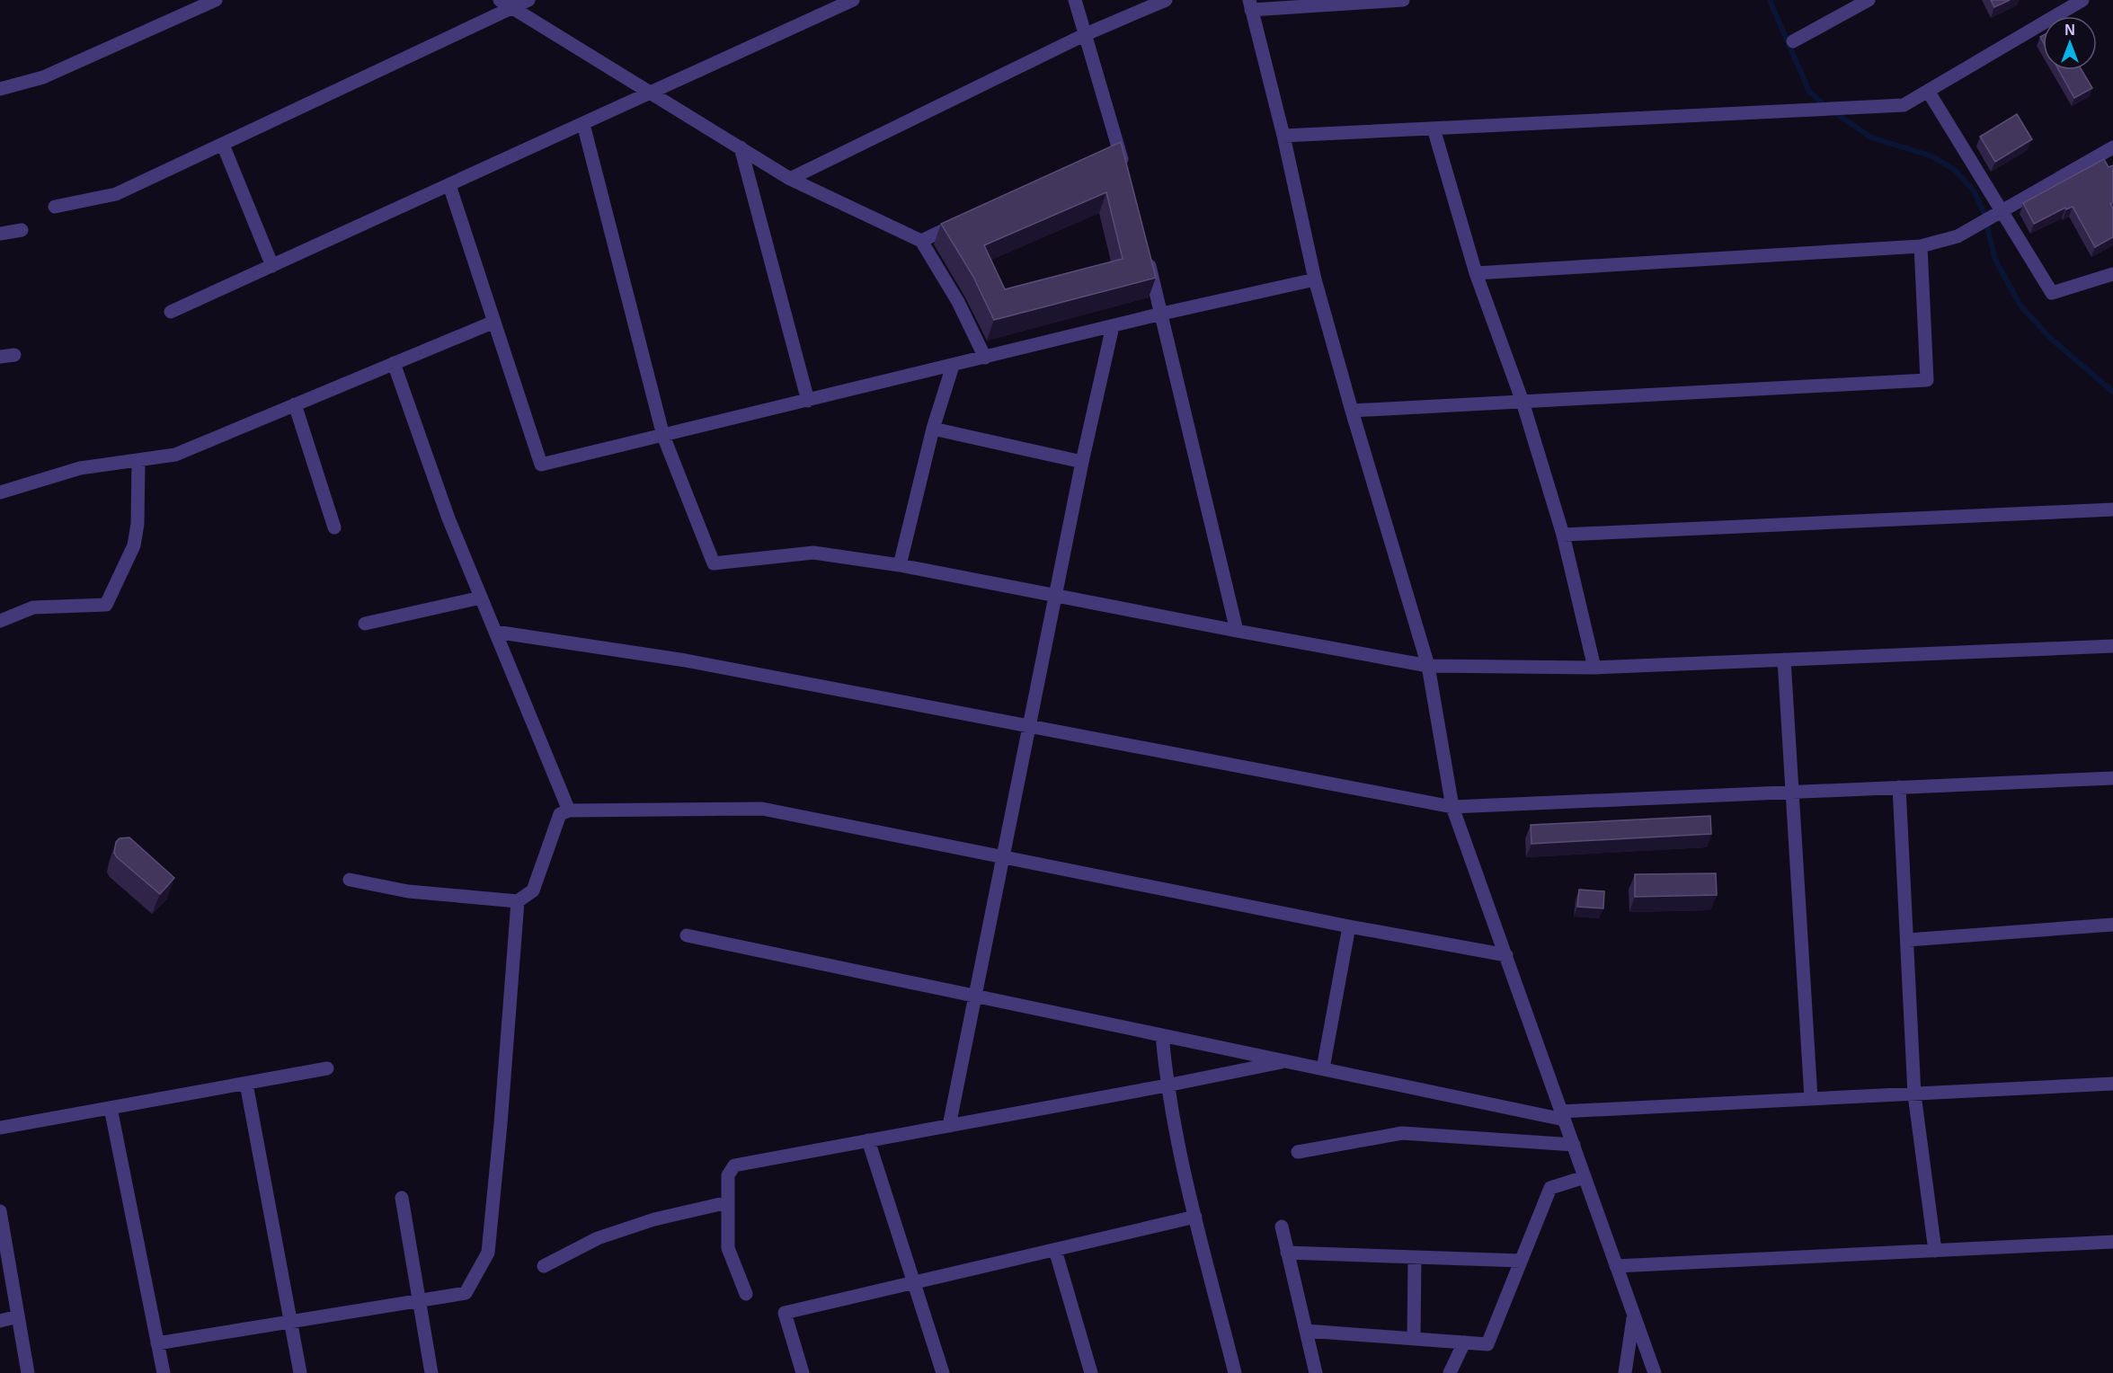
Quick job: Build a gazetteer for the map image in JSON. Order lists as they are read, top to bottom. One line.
{"north":"top"}
